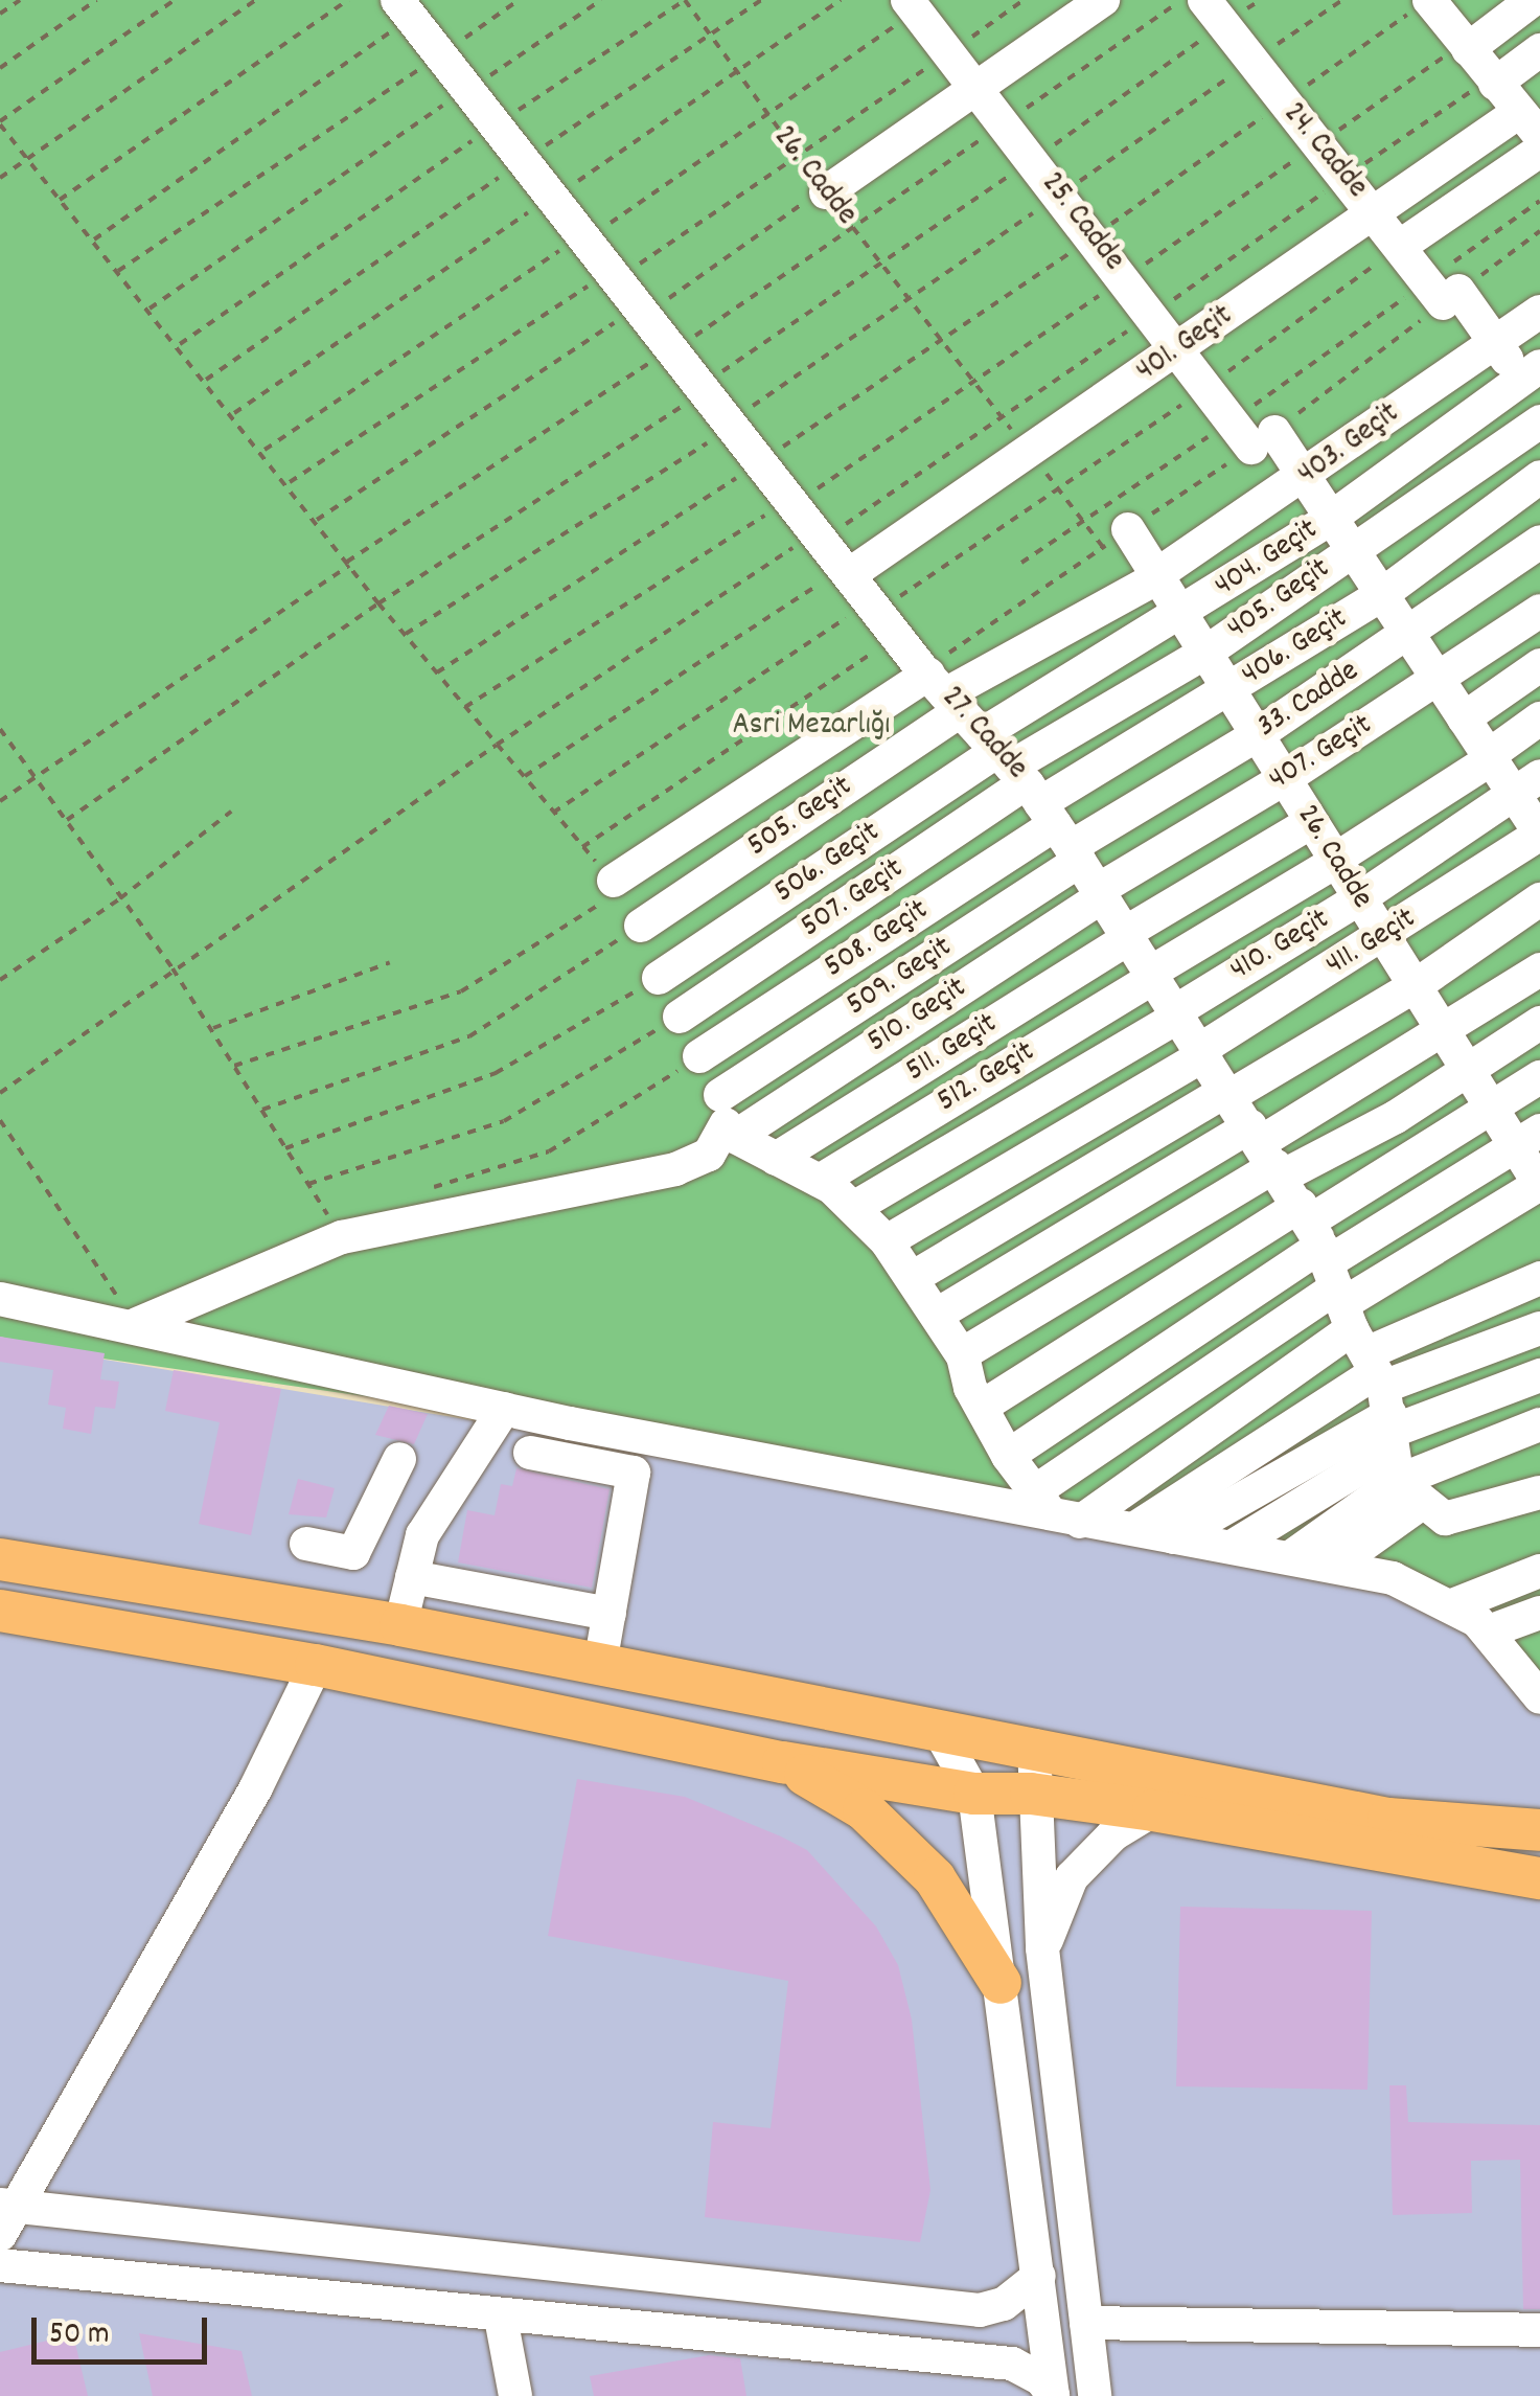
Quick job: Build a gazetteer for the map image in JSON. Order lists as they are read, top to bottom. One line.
{"streets":{"street":["24. Cadde","26. Cadde","25. Cadde","401. Geçit","403. Geçit","404. Geçit","405. Geçit","406. Geçit","33. Cadde","27. Cadde","407. Geçit","505. Geçit","506. Geçit","507. Geçit","508. Geçit","411. Geçit","410. Geçit","510. Geçit","511. Geçit","512. Geçit"]},"crossings":[["24. Cadde","401. Geçit"],["24. Cadde","403. Geçit"],["24. Cadde","404. Geçit"],["26. Cadde","401. Geçit"],["26. Cadde","403. Geçit"],["26. Cadde","404. Geçit"],["26. Cadde","405. Geçit"],["26. Cadde","406. Geçit"],["26. Cadde","33. Cadde"],["26. Cadde","407. Geçit"],["26. Cadde","411. Geçit"],["26. Cadde","410. Geçit"],["26. Cadde","511. Geçit"],["26. Cadde","512. Geçit"],["25. Cadde","401. Geçit"],["25. Cadde","403. Geçit"],["25. Cadde","404. Geçit"],["25. Cadde","405. Geçit"],["25. Cadde","406. Geçit"],["25. Cadde","33. Cadde"],["25. Cadde","407. Geçit"],["25. Cadde","411. Geçit"],["25. Cadde","410. Geçit"],["25. Cadde","512. Geçit"],["401. Geçit","27. Cadde"],["403. Geçit","404. Geçit"],["403. Geçit","405. Geçit"],["403. Geçit","406. Geçit"],["403. Geçit","33. Cadde"],["403. Geçit","27. Cadde"],["403. Geçit","407. Geçit"],["403. Geçit","505. Geçit"],["403. Geçit","506. Geçit"],["403. Geçit","507. Geçit"],["403. Geçit","508. Geçit"],["403. Geçit","510. Geçit"],["404. Geçit","405. Geçit"],["404. Geçit","406. Geçit"],["404. Geçit","33. Cadde"],["404. Geçit","27. Cadde"],["404. Geçit","407. Geçit"],["404. Geçit","505. Geçit"],["404. Geçit","506. Geçit"],["404. Geçit","507. Geçit"],["404. Geçit","508. Geçit"],["404. Geçit","510. Geçit"],["405. Geçit","406. Geçit"],["405. Geçit","33. Cadde"],["405. Geçit","27. Cadde"],["405. Geçit","407. Geçit"],["405. Geçit","505. Geçit"],["405. Geçit","506. Geçit"],["405. Geçit","507. Geçit"],["405. Geçit","508. Geçit"],["405. Geçit","510. Geçit"],["406. Geçit","33. Cadde"],["406. Geçit","27. Cadde"],["406. Geçit","407. Geçit"],["406. Geçit","505. Geçit"],["406. Geçit","506. Geçit"],["406. Geçit","507. Geçit"],["406. Geçit","508. Geçit"],["406. Geçit","510. Geçit"],["33. Cadde","27. Cadde"],["33. Cadde","407. Geçit"],["33. Cadde","505. Geçit"],["33. Cadde","506. Geçit"],["33. Cadde","507. Geçit"],["33. Cadde","508. Geçit"],["33. Cadde","510. Geçit"],["27. Cadde","407. Geçit"],["27. Cadde","505. Geçit"],["27. Cadde","506. Geçit"],["27. Cadde","507. Geçit"],["27. Cadde","508. Geçit"],["27. Cadde","411. Geçit"],["27. Cadde","410. Geçit"],["27. Cadde","510. Geçit"],["27. Cadde","511. Geçit"],["27. Cadde","512. Geçit"],["407. Geçit","505. Geçit"],["407. Geçit","506. Geçit"],["407. Geçit","507. Geçit"],["407. Geçit","508. Geçit"],["407. Geçit","510. Geçit"],["505. Geçit","506. Geçit"],["505. Geçit","507. Geçit"],["505. Geçit","508. Geçit"],["505. Geçit","510. Geçit"],["506. Geçit","507. Geçit"],["506. Geçit","508. Geçit"],["506. Geçit","510. Geçit"],["507. Geçit","508. Geçit"],["507. Geçit","510. Geçit"],["508. Geçit","510. Geçit"]],"parks":["Asri Mezarlığı"],"scale_bar":"50 m"}
